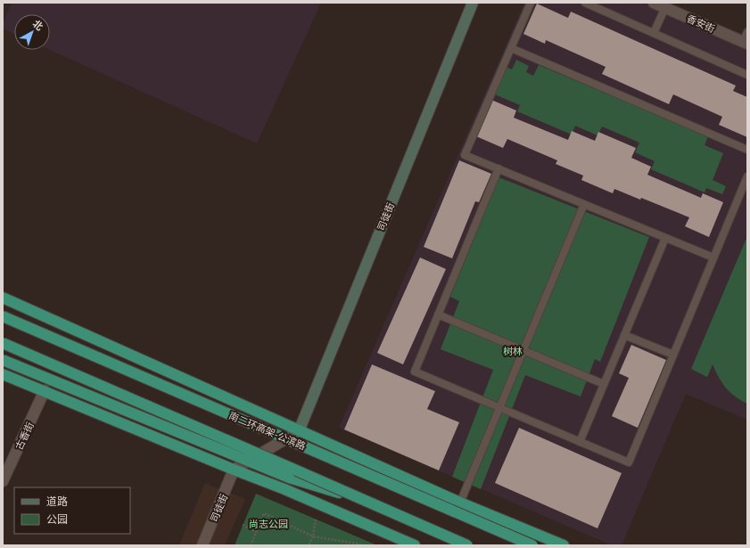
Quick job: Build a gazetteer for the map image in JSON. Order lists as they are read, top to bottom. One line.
{"streets":{"highway":["南二环高架-公滨路"],"main road":["司徒街"],"street":["香安街","古香街"]},"parks":["树林","尚志公园"],"legend":["道路","公园"],"north":"top right"}
